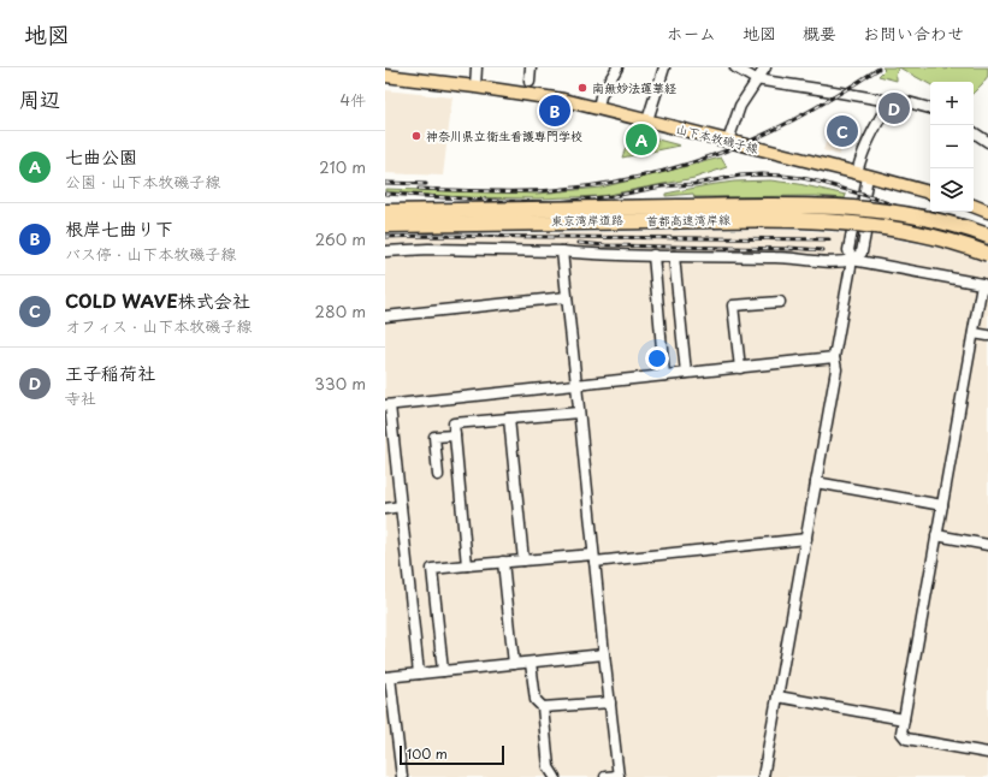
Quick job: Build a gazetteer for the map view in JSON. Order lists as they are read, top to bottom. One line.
{"streets":{"highway":["首都高速湾岸線"],"main road":["山下本牧磯子線"]},"places":["南無妙法蓮華経","神奈川県立衛生看護専門学校"],"scale_bar":"100 m","page":{"header":"地図","nav":["ホーム","地図","概要","お問い合わせ"],"heading":["周辺","4件"],"map_buttons":["+","−"],"pins":["D","B","C","A"],"list":[{"mark":"A","name":"七曲公園","note":"公園 · 山下本牧磯子線","value":"210 m"},{"mark":"B","name":"根岸七曲り下","note":"バス停 · 山下本牧磯子線","value":"260 m"},{"mark":"C","name":"COLD WAVE株式会社","note":"オフィス · 山下本牧磯子線","value":"280 m"},{"mark":"D","name":"王子稲荷社","note":"寺社","value":"330 m"}],"scale":"100 m"}}
